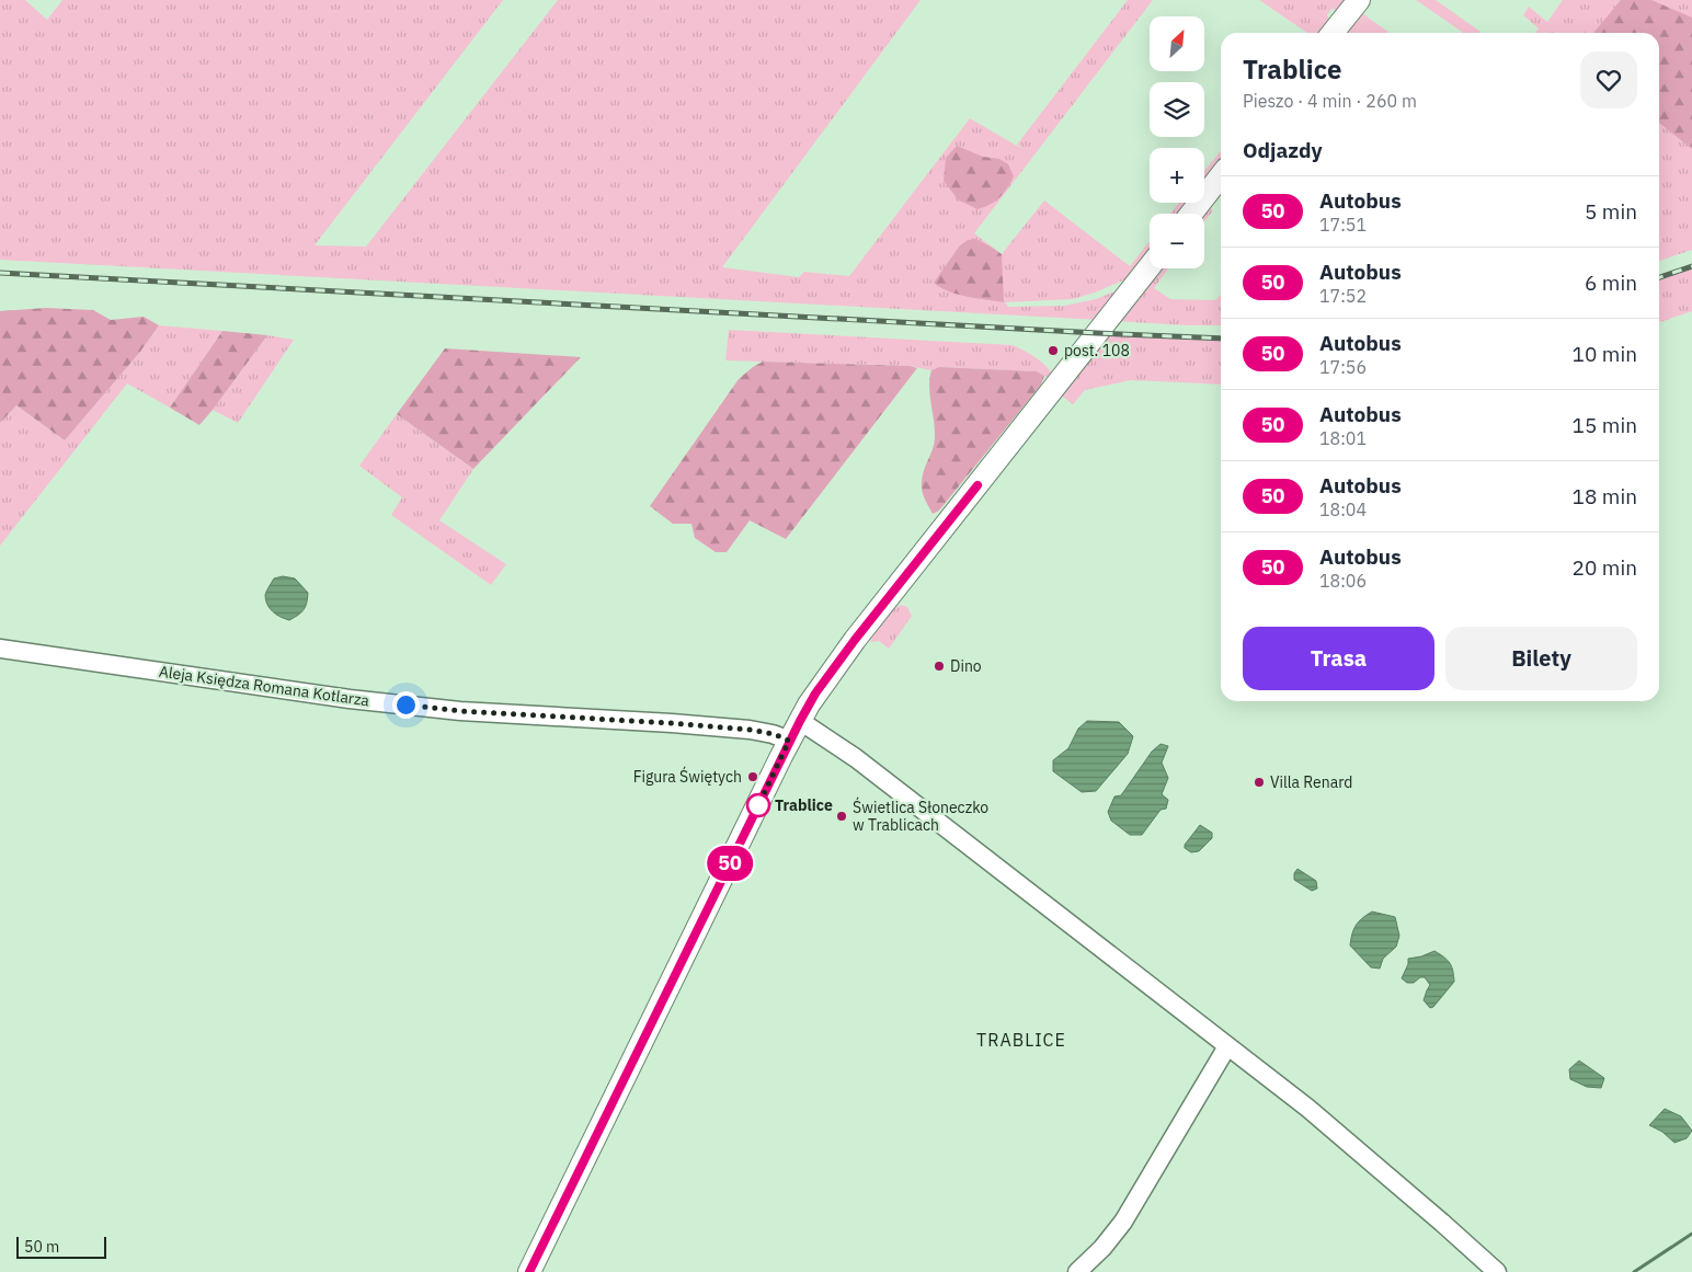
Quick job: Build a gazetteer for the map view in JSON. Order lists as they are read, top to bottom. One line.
{"streets":{"street":["Aleja Księdza Romana Kotlarza"]},"districts":["TRABLICE"],"places":["post. 108","Dino","Figura Świętych","Villa Renard","Trablice","Świetlica Słoneczko w Trablicach"],"lines":["bus line 50"],"scale_bar":"50 m","north":"top right","page":{"on_map":"50","map_buttons":["+","−"],"heading":[["Trablice","Pieszo · 4 min · 260 m"],"Odjazdy"],"list":[{"mark":"50","name":"Autobus","note":"17:51","value":"5 min"},{"mark":"50","name":"Autobus","note":"17:52","value":"6 min"},{"mark":"50","name":"Autobus","note":"17:56","value":"10 min"},{"mark":"50","name":"Autobus","note":"18:01","value":"15 min"},{"mark":"50","name":"Autobus","note":"18:04","value":"18 min"},{"mark":"50","name":"Autobus","note":"18:06","value":"20 min"}],"buttons":["Trasa","Bilety"],"scale":"50 m"}}
